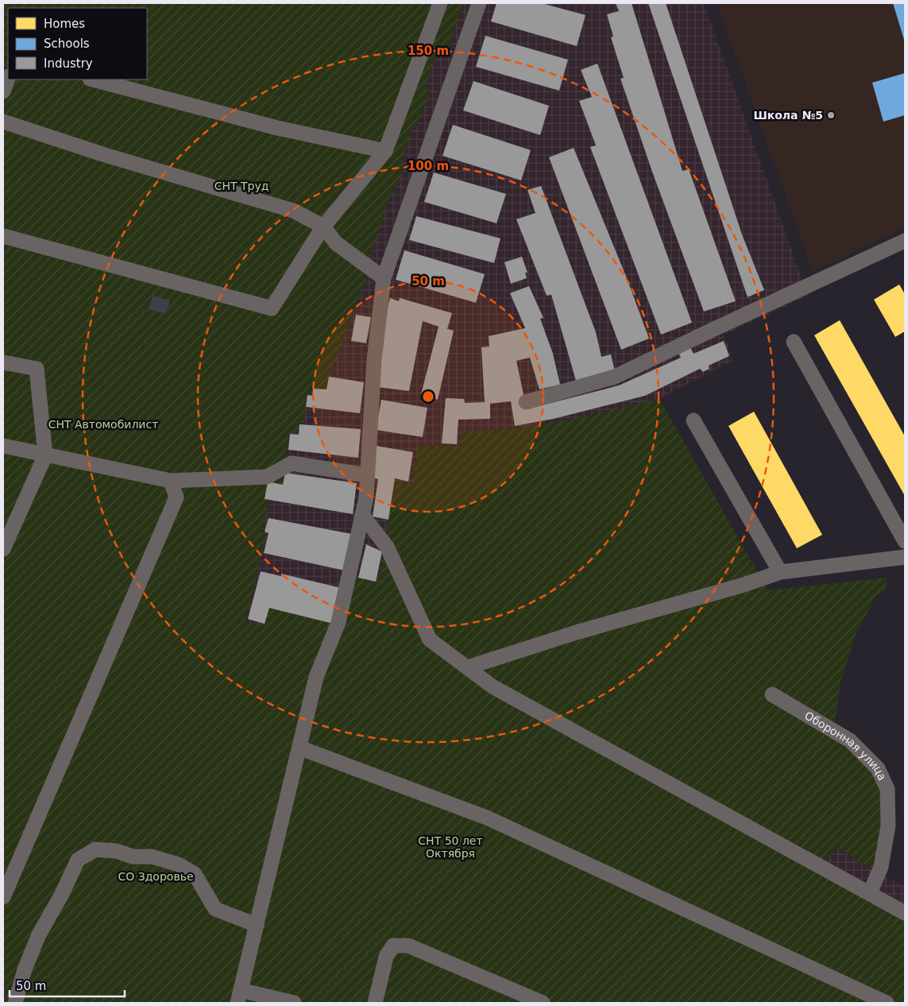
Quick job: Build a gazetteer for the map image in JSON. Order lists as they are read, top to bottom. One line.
{"streets":{"street":["Оборонная улица"]},"parks":["СНТ Труд","СНТ Автомобилист","СНТ 50 лет Октября","СО Здоровье"],"places":["Школа №5"],"legend":["Homes","Schools","Industry"],"scale_bar":"50 m","rings":["150 m","100 m","50 m"]}
